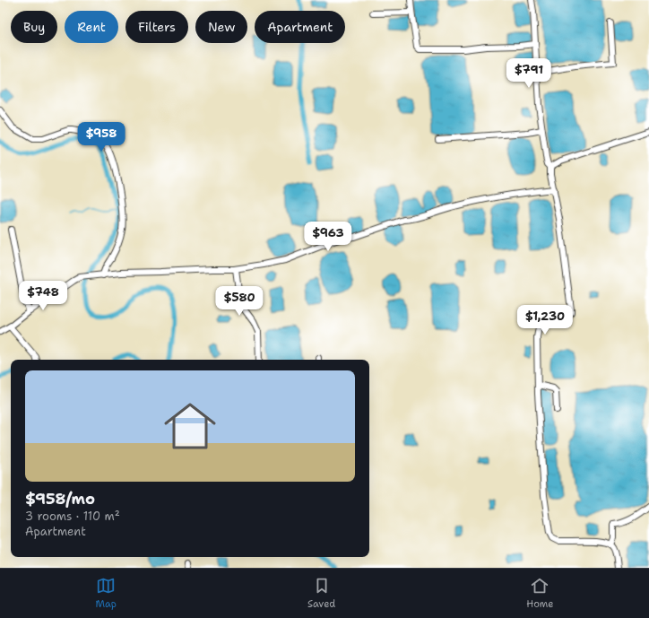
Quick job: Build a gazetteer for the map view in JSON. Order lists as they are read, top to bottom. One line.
{"page":{"chip":["Buy","Rent","Filters","New","Apartment"],"price":["$791","$958","$963","$748","$580","$1,230"],"list":[{"name":"$958/mo","note":"3 rooms · 110 m² · Apartment"}],"tabs":["Map","Saved","Home"]}}
